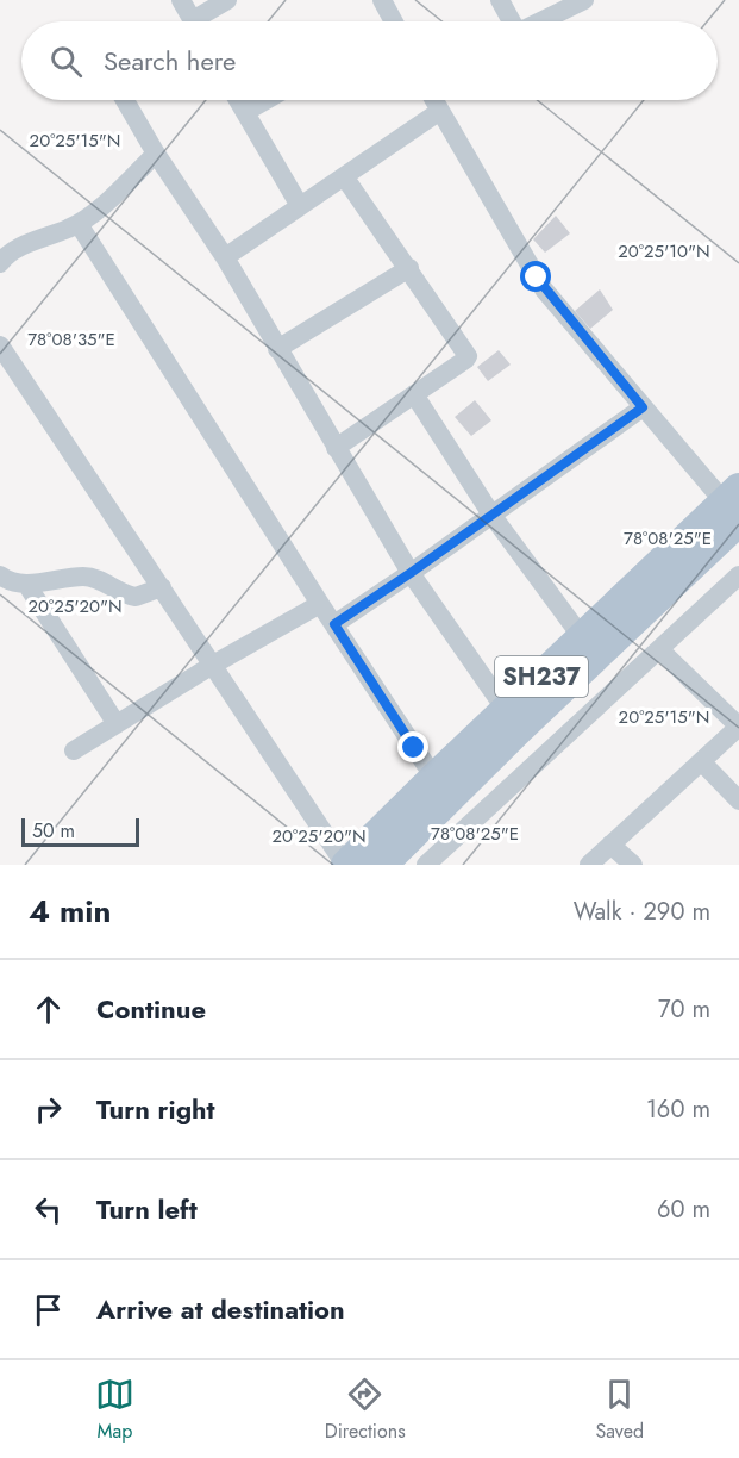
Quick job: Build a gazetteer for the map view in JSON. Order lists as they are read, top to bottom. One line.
{"streets":{"main road":["SH237"]},"scale_bar":"50 m","page":{"search":"Search here","scale":"50 m","heading":["4 min","Walk · 290 m"],"list":[["Continue","70 m"],["Turn right","160 m"],["Turn left","60 m"],"Arrive at destination"],"nav":["Map","Directions","Saved"]},"coordinates":["20°25'15\"N","20°25'10\"N","78°08'35\"E","78°08'25\"E","20°25'20\"N"]}
